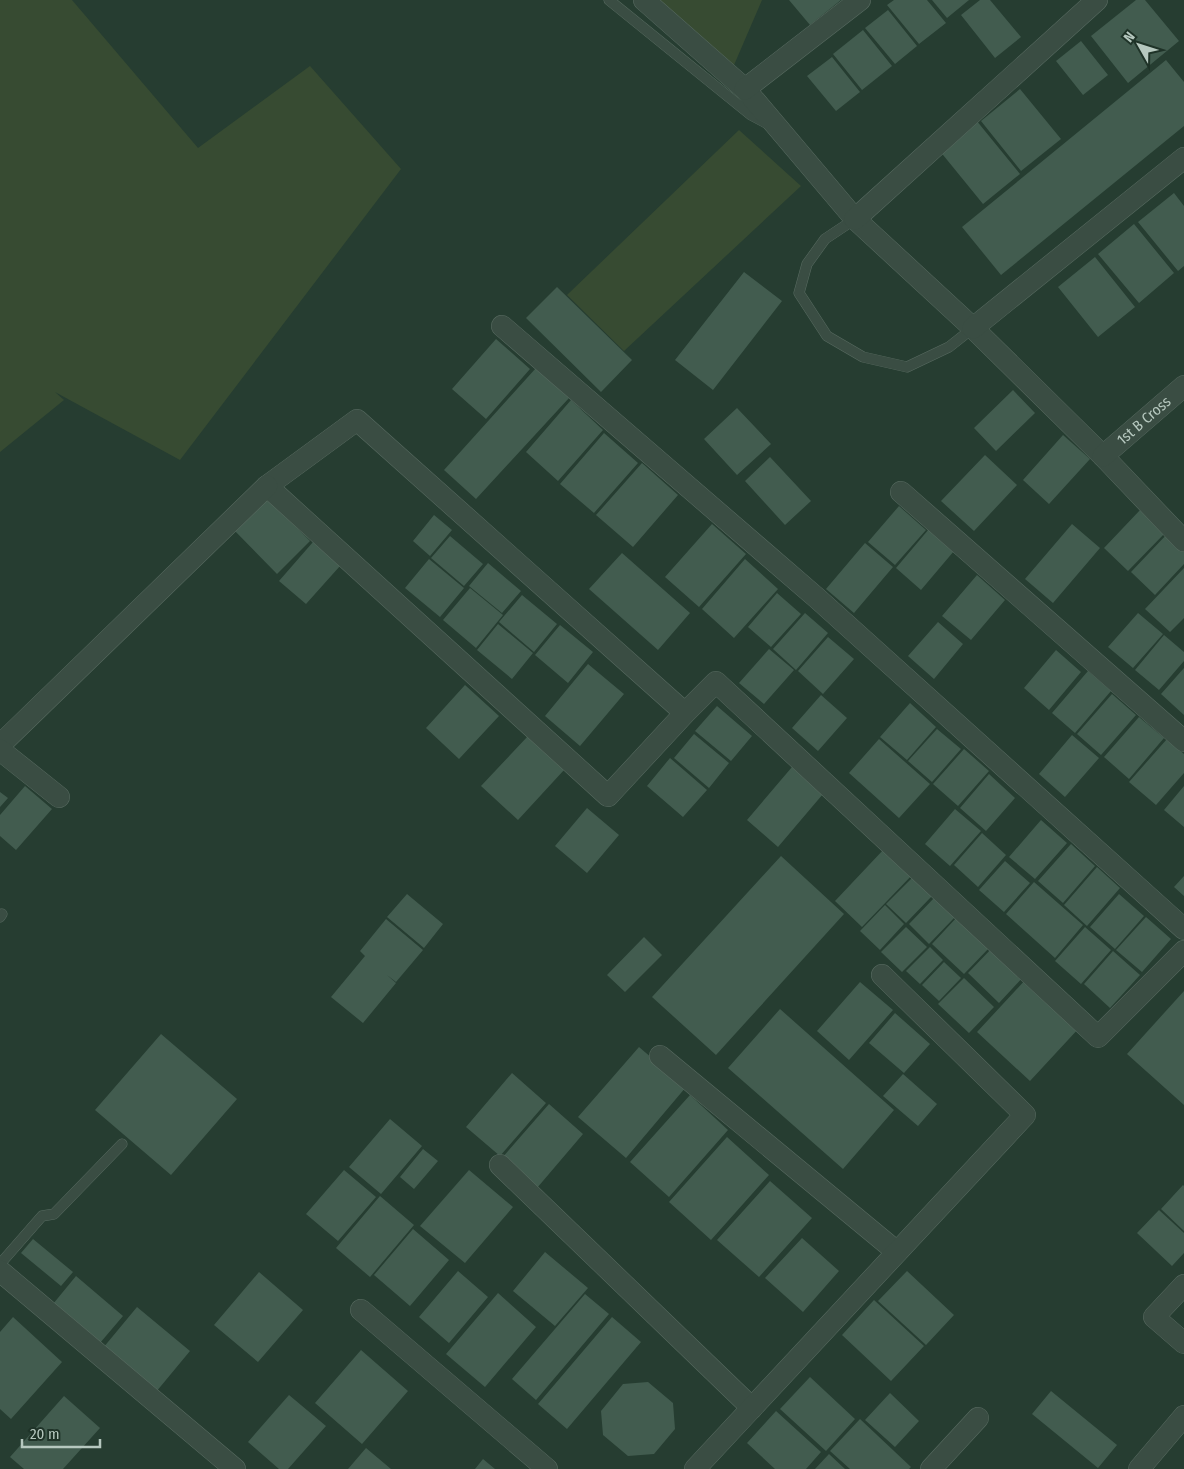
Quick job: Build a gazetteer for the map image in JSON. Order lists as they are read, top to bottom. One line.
{"streets":{"street":["1st B Cross"]},"scale_bar":"20 m","north":"top left"}
